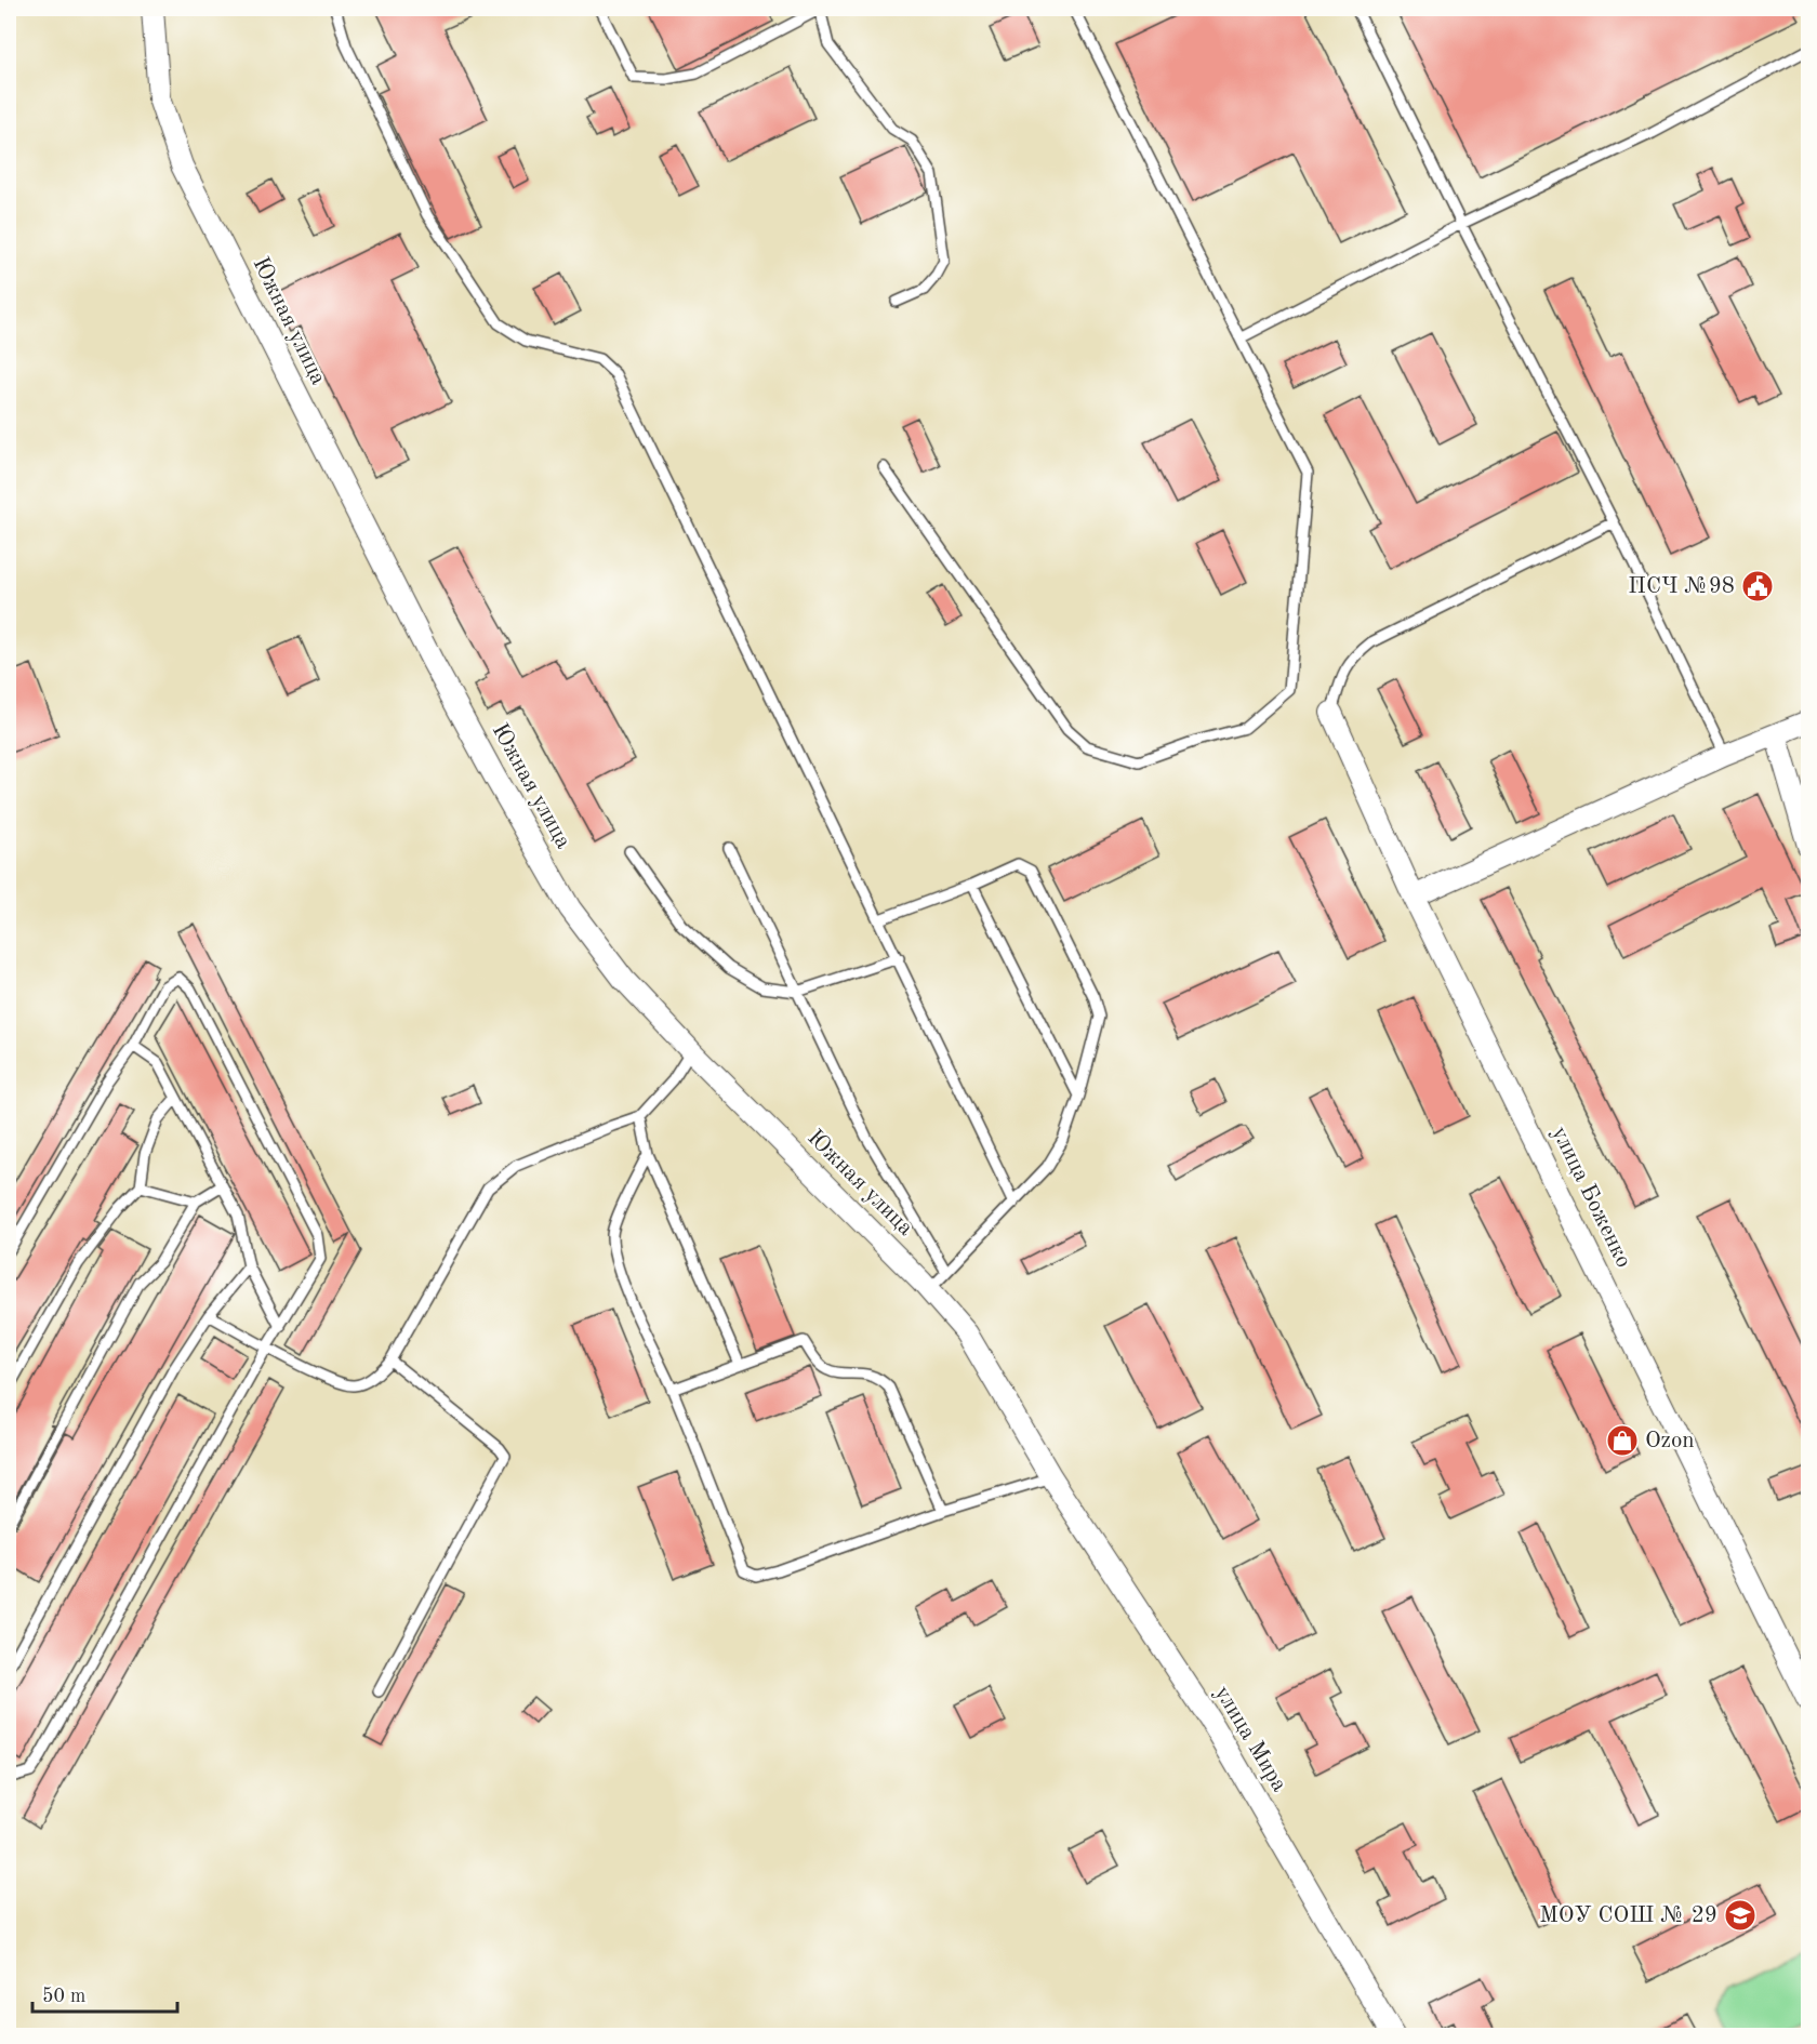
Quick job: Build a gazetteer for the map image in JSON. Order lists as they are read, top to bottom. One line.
{"streets":{"street":["Южная улица","улица Боженко","улица Мира"]},"crossings":[["Южная улица","улица Мира"]],"places":{"public building":["ПСЧ №98"],"shop":["Ozon"],"school or university":["МОУ СОШ № 29"]},"scale_bar":"50 m"}
